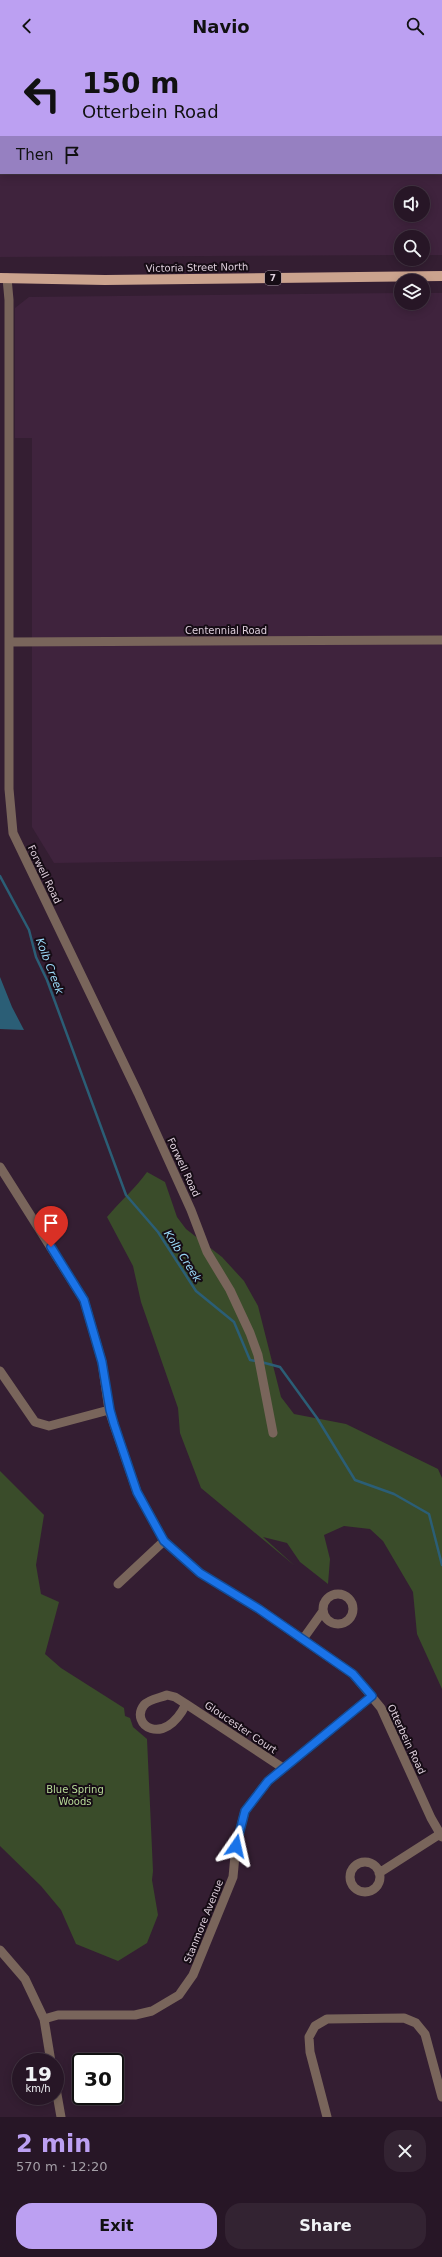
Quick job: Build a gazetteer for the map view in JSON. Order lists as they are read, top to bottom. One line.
{"streets":{"main road":["Victoria Street North","7"],"street":["Centennial Road","Forwell Road","Gloucester Court","Otterbein Road","Stanmore Avenue"]},"crossings":[["Victoria Street North","Forwell Road"],["Centennial Road","Forwell Road"],["Gloucester Court","Stanmore Avenue"],["Otterbein Road","Stanmore Avenue"]],"water":["Kolb Creek"],"parks":["Blue Spring Woods"],"page":{"header":"Navio","turn":["150 m","Otterbein Road"],"then":"Then","speed":"19 km/h","limit":"30","heading":["2 min","570 m · 12:20"],"buttons":["Exit","Share"]}}
